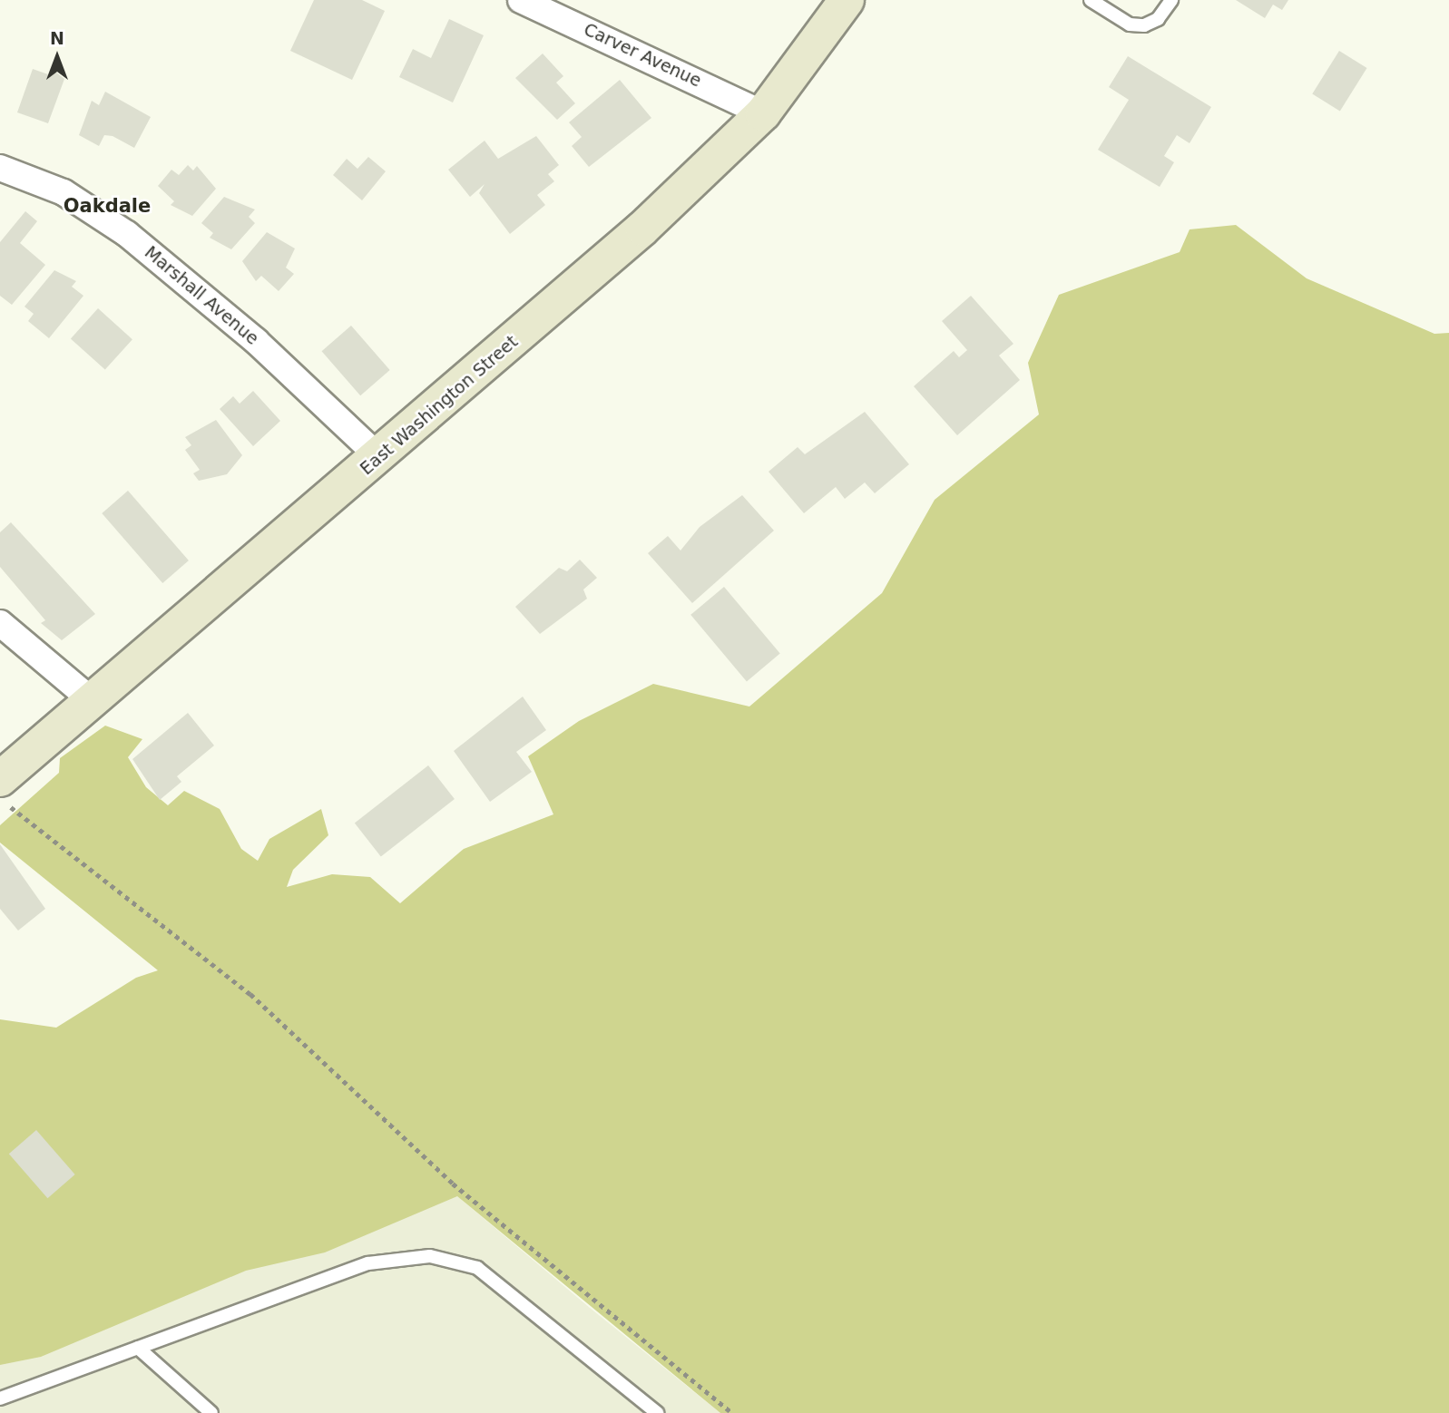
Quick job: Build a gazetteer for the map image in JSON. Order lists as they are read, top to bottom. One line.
{"streets":{"main road":["East Washington Street"],"street":["Carver Avenue","Marshall Avenue"]},"crossings":[["Carver Avenue","East Washington Street"],["Marshall Avenue","East Washington Street"]],"districts":["Oakdale"],"north":"top"}
